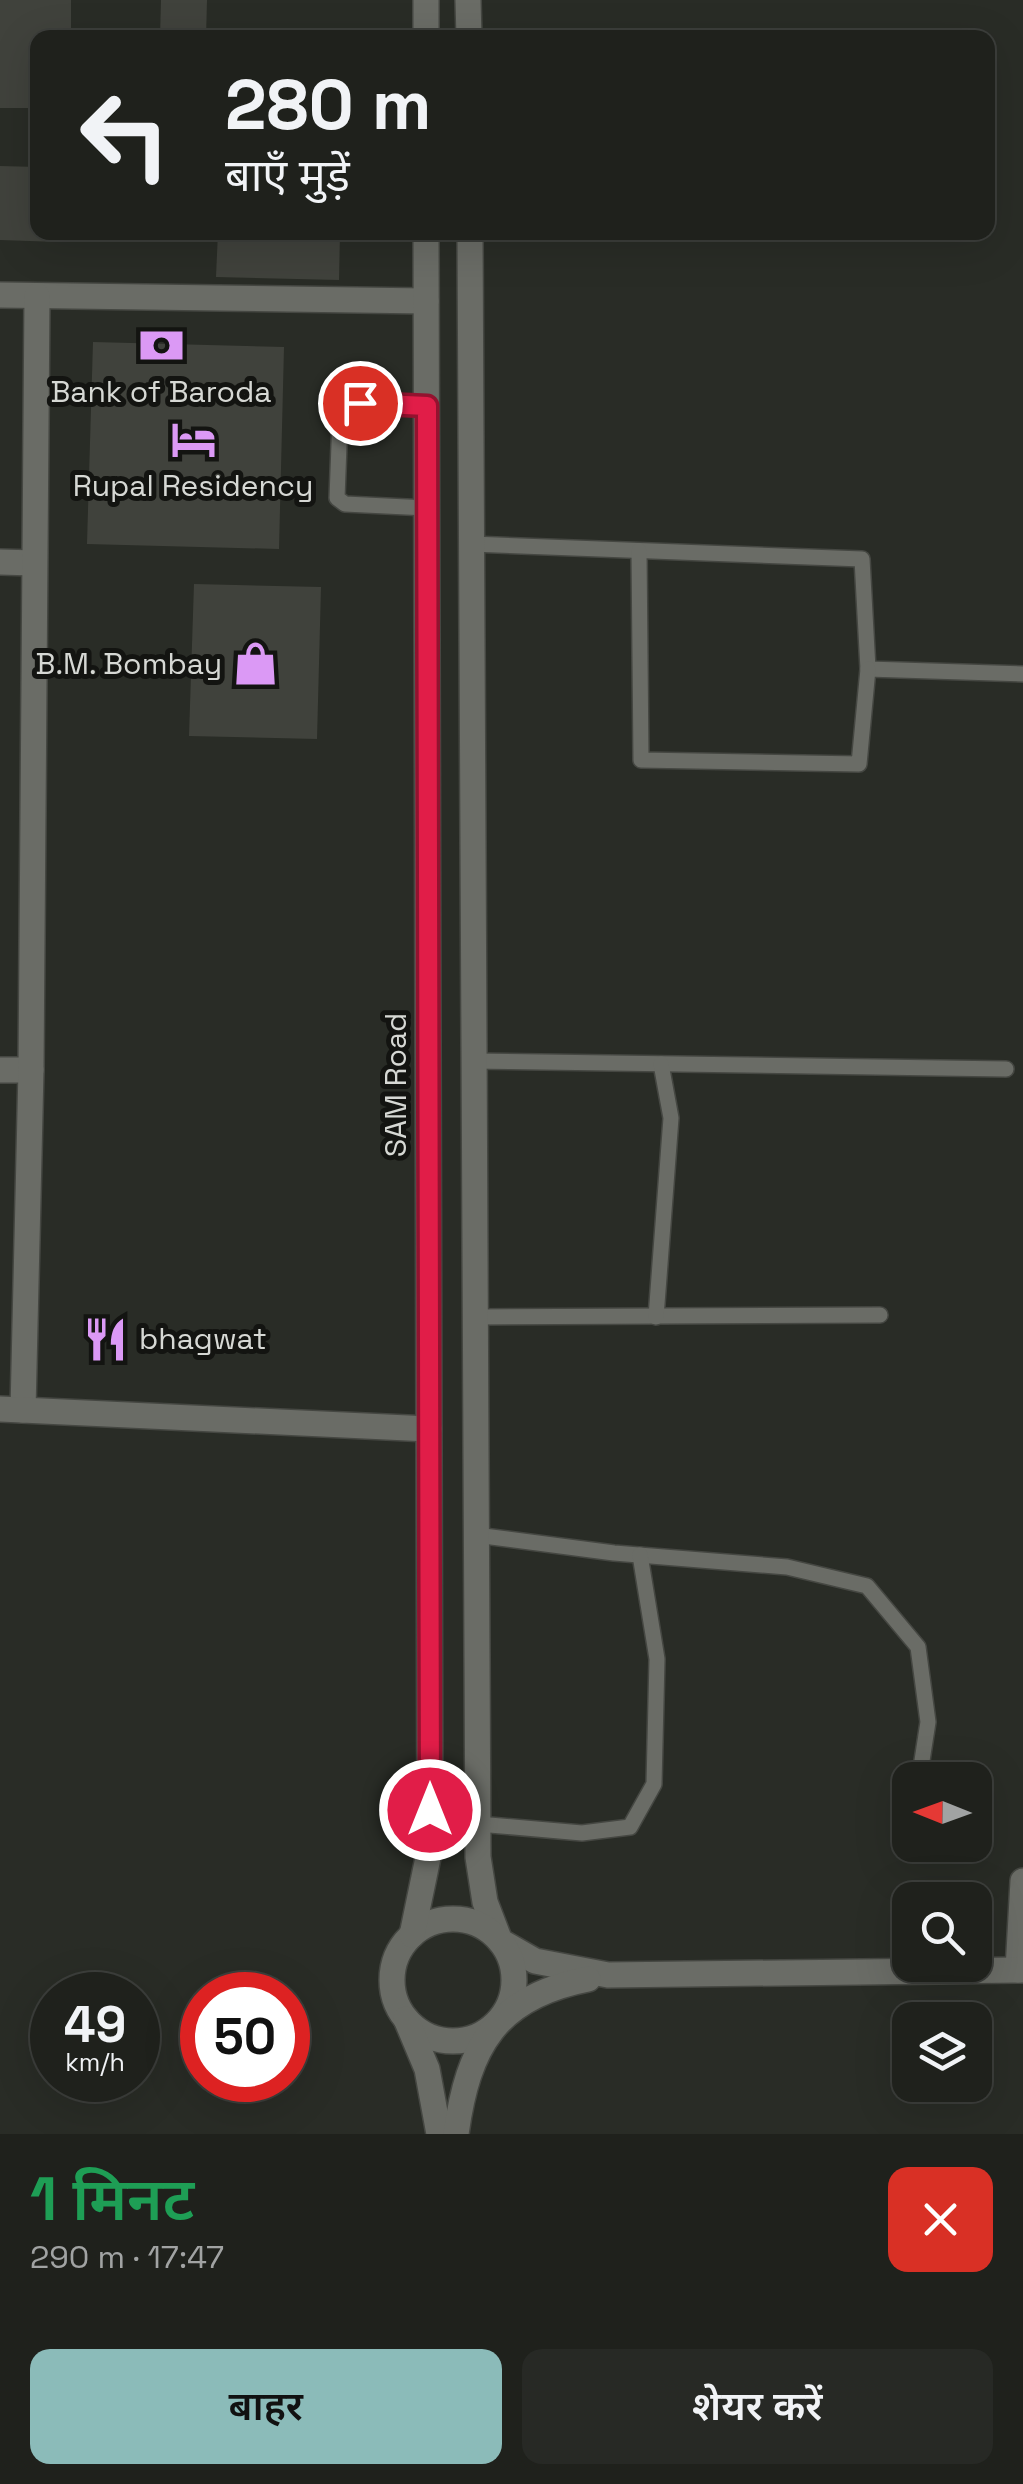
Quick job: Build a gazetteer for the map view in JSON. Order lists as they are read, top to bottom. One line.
{"streets":{"main road":["SAM Road"]},"places":{"bank":["Bank of Baroda"],"hotel":["Rupal Residency"],"shop":["B.M. Bombay"],"restaurant":["bhagwat"]},"north":"left","page":{"turn":["280 m","बाएँ मुड़ें"],"speed":"49 km/h","limit":"50","heading":["1 मिनट","290 m · 17:47"],"buttons":["बाहर","शेयर करें"]}}
